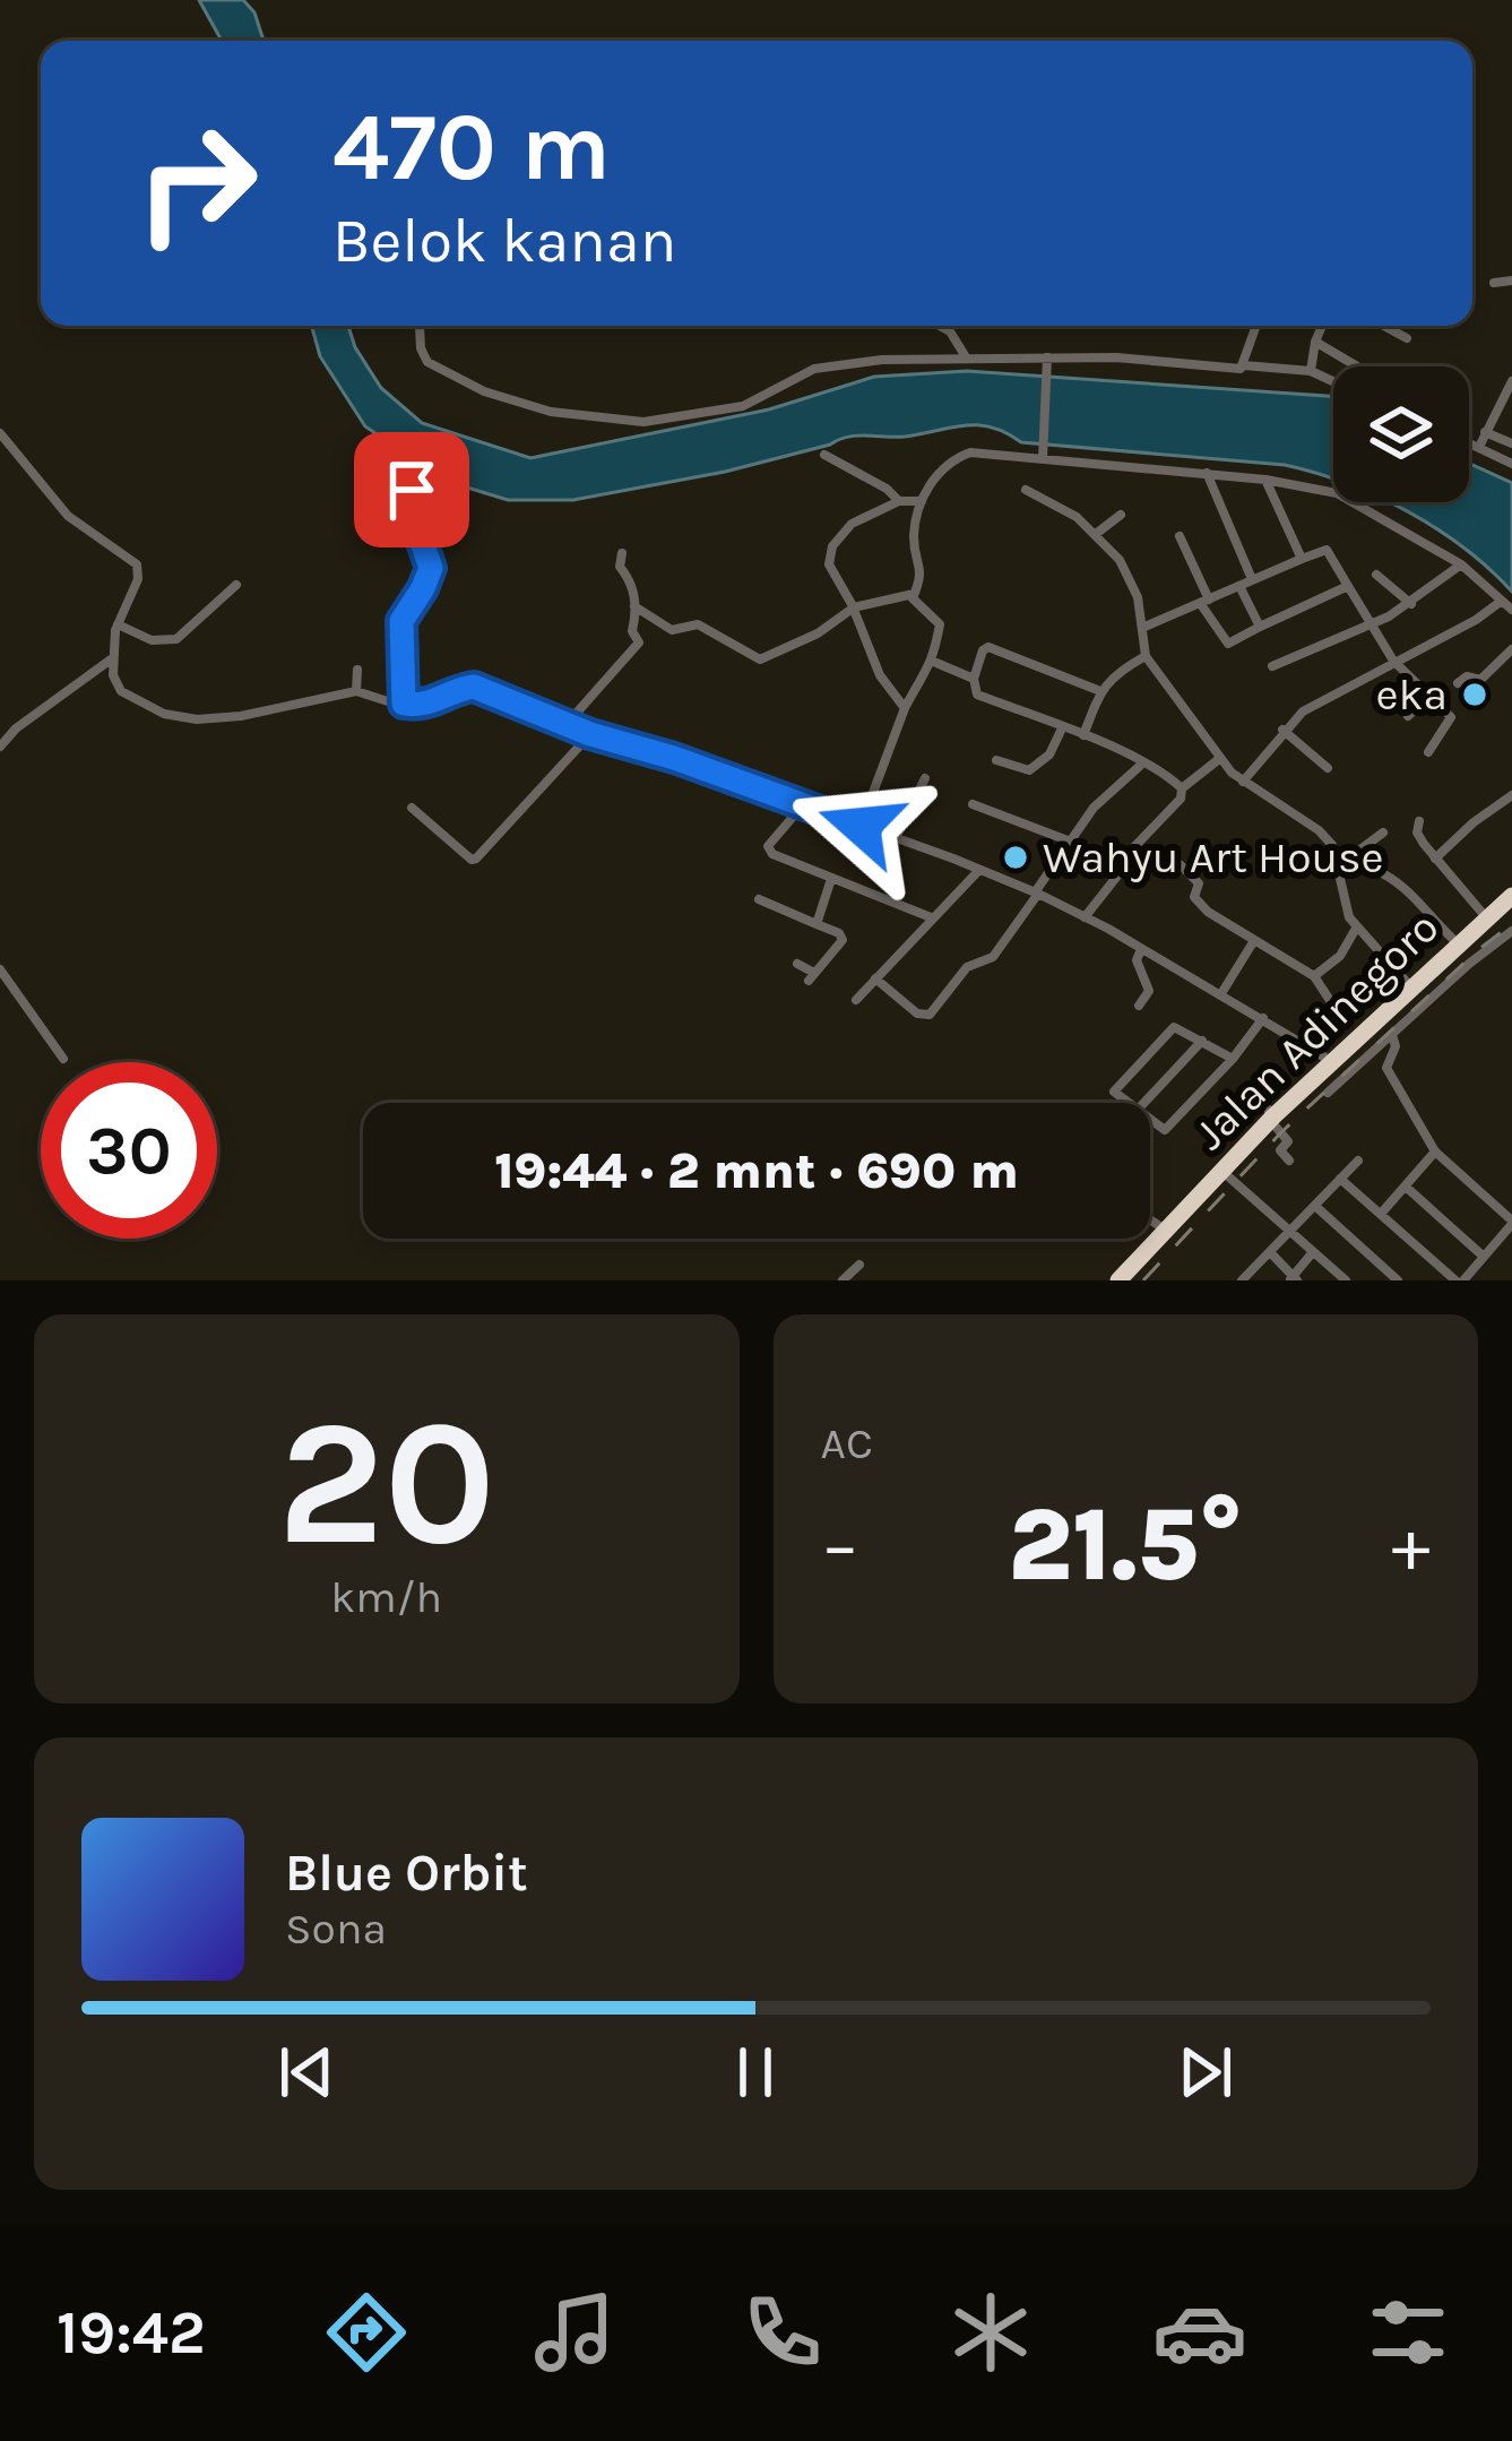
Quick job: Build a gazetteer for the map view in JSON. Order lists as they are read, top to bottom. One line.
{"streets":{"highway":["Jalan Adinegoro"]},"places":["eka","Wahyu Art House"],"page":{"turn":["470 m","Belok kanan"],"limit":"30","trip":"19:44 · 2 mnt · 690 m","tile":[["20","km/h"],"AC"],"heat":["−","21.5°","+"],"song":["Blue Orbit","Sona"],"tabs":"19:42"}}
